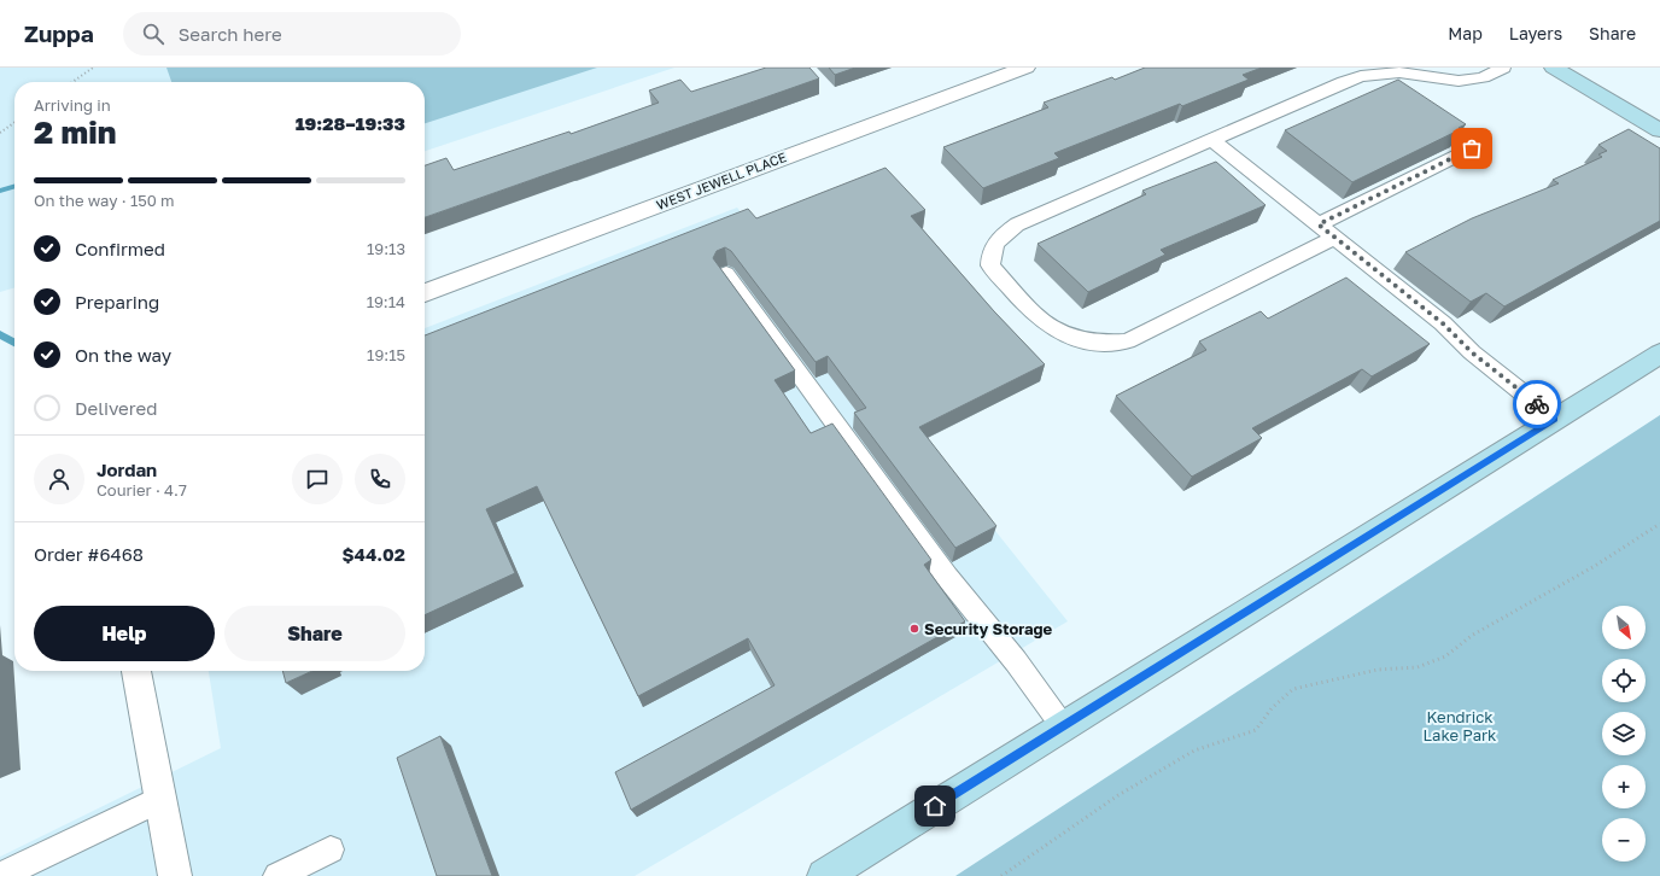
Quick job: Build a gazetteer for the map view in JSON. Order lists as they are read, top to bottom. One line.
{"streets":{"street":["WEST JEWELL PLACE"]},"parks":["Kendrick Lake Park"],"places":["Security Storage"],"north":"bottom right","page":{"header":"Zuppa","search":"Search here","nav":["Map","Layers","Share"],"heading":["2 min","Arriving in","19:28–19:33"],"panel":["Jordan","Courier · 4.7","Order #6468","$44.02"],"bar":"On the way · 150 m","list":[["Confirmed","19:13"],["Preparing","19:14"],["On the way","19:15"],"Delivered"],"buttons":["Help","Share"],"map_buttons":["+","−"]}}
